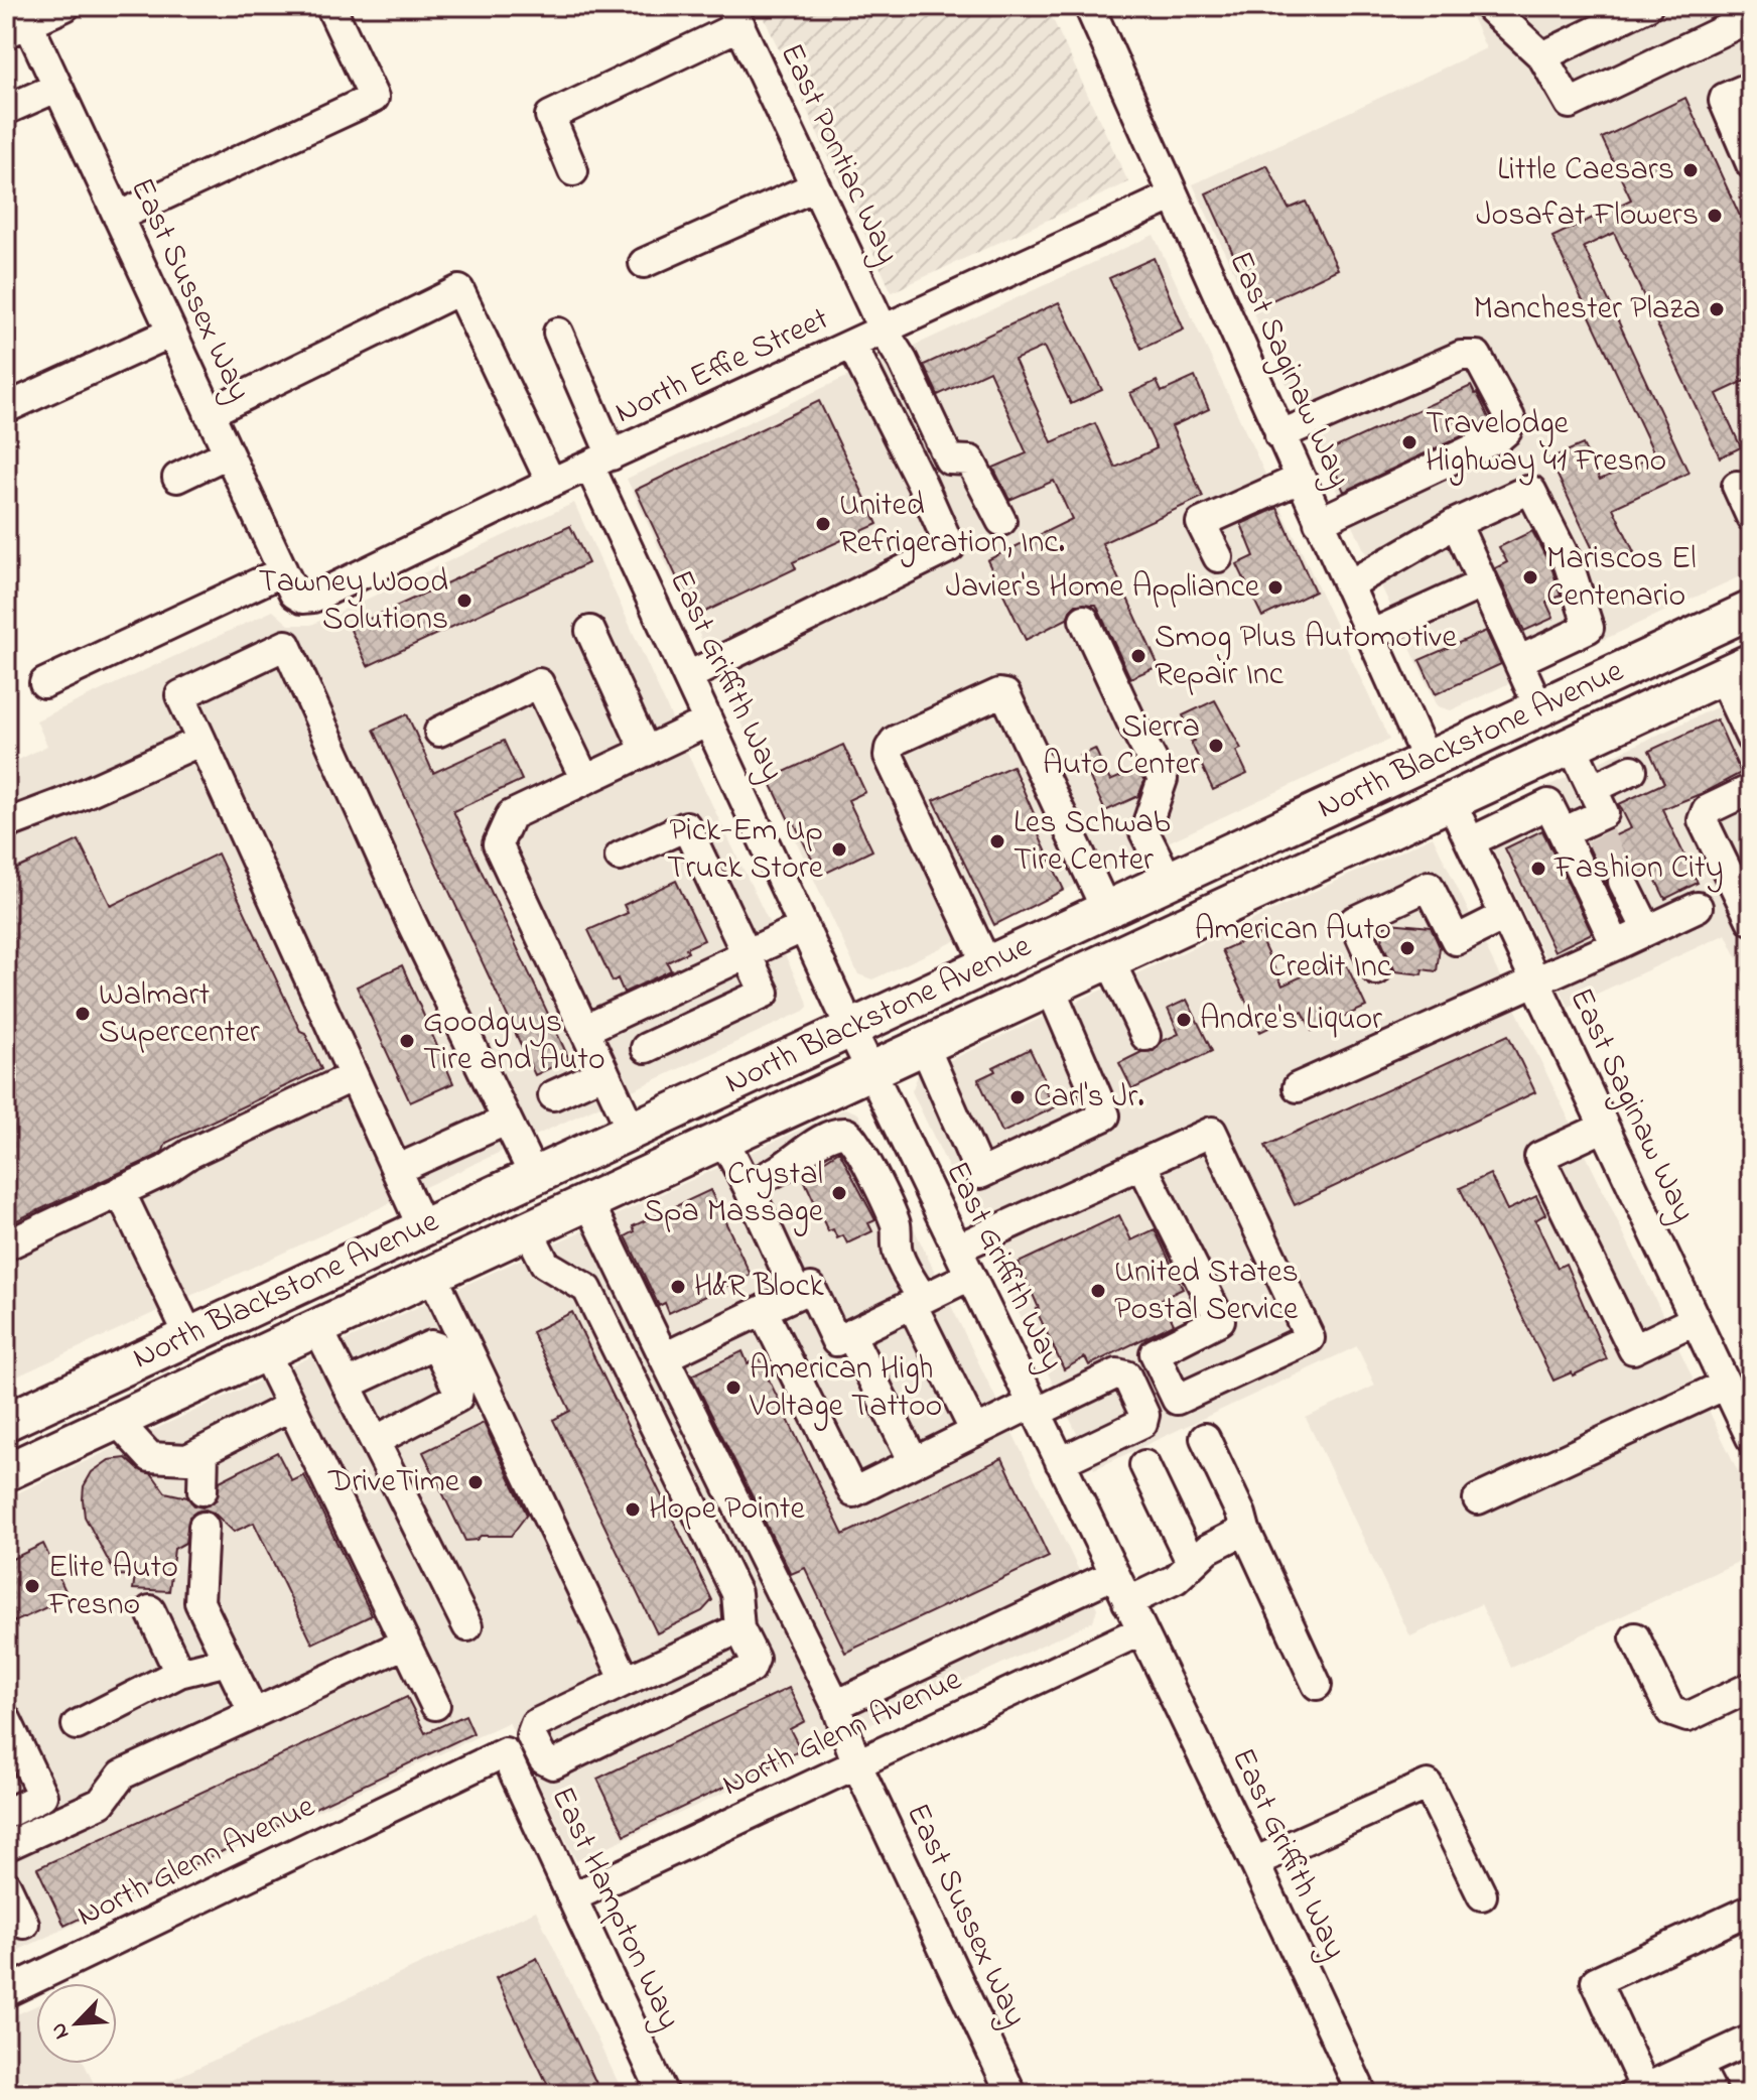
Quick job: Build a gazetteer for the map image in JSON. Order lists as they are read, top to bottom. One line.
{"streets":{"main road":["North Blackstone Avenue"],"street":["East Pontiac Way","East Sussex Way","North Effie Street","East Saginaw Way","East Griffith Way","North Glenn Avenue","East Hampton Way"]},"crossings":[["East Pontiac Way","North Effie Street"],["East Sussex Way","North Effie Street"],["East Sussex Way","North Blackstone Avenue"],["East Sussex Way","North Glenn Avenue"],["North Effie Street","East Saginaw Way"],["North Effie Street","East Griffith Way"],["East Saginaw Way","North Blackstone Avenue"],["East Griffith Way","North Blackstone Avenue"],["East Griffith Way","North Glenn Avenue"],["North Glenn Avenue","East Hampton Way"]],"places":["Little Caesars","Josafat Flowers","Manchester Plaza","Travelodge Highway 41 Fresno","United Refrigeration, Inc.","Mariscos El Centenario","Javier's Home Appliance","Tawney Wood Solutions","Smog Plus Automotive Repair Inc","Sierra Auto Center","Les Schwab Tire Center","Pick-Em Up Truck Store","Fashion City","American Auto Credit Inc","Walmart Supercenter","Andre's Liquor","Goodguys Tire and Auto","Carl's Jr.","Crystal Spa Massage","H&R Block","United States Postal Service","American High Voltage Tattoo","DriveTime","Hope Pointe","Elite Auto Fresno"],"north":"bottom left"}
